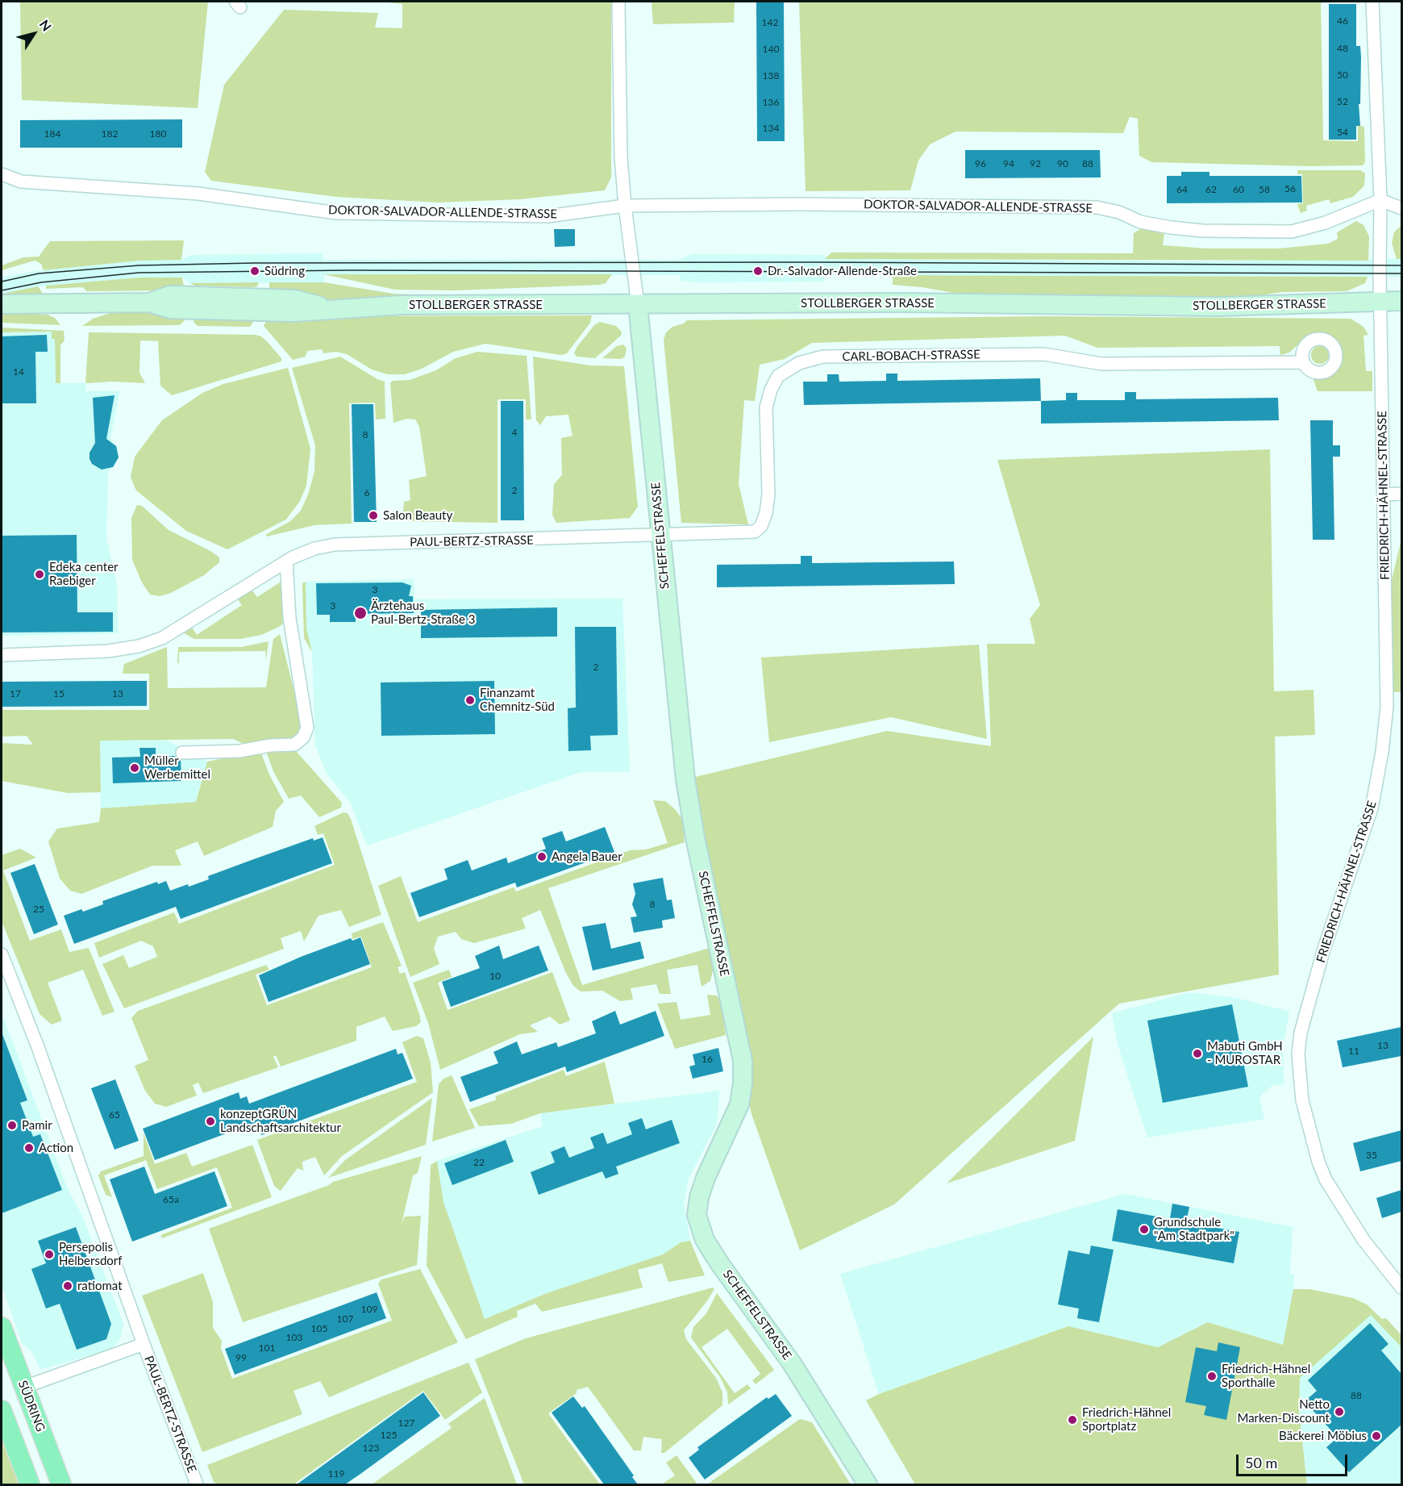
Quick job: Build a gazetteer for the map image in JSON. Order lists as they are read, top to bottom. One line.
{"streets":{"main road":["STOLLBERGER STRASSE","SCHEFFELSTRASSE","SÜDRING"],"street":["DOKTOR-SALVADOR-ALLENDE-STRASSE","CARL-BOBACH-STRASSE","FRIEDRICH-HÄHNEL-STRASSE","PAUL-BERTZ-STRASSE"]},"crossings":[["STOLLBERGER STRASSE","FRIEDRICH-HÄHNEL-STRASSE"],["STOLLBERGER STRASSE","SCHEFFELSTRASSE"],["CARL-BOBACH-STRASSE","SCHEFFELSTRASSE"],["CARL-BOBACH-STRASSE","PAUL-BERTZ-STRASSE"],["SCHEFFELSTRASSE","PAUL-BERTZ-STRASSE"],["PAUL-BERTZ-STRASSE","SÜDRING"]],"places":["Südring","Dr.-Salvador-Allende-Straße","Salon Beauty","Edeka center Raebiger","Ärztehaus Paul-Bertz-Straße 3","Finanzamt Chemnitz-Süd","Müller Werbemittel","Angela Bauer","Mabuti GmbH - MUROSTAR","konzeptGRÜN Landschaftsarchitektur","Pamir","Action","Grundschule \"Am Stadtpark\"","Persepolis Helbersdorf","ratiomat","Friedrich-Hähnel Sporthalle","Netto Marken-Discount","Friedrich-Hähnel Sportplatz","Bäckerei Möbius"],"house_numbers":["46","142","48","140","50","138","52","136","134","54","184","182","180","96","94","92","90","88","56","64","62","60","58","14","4","8","2","6","3","3","2","17","15","13","8","25","10","13","11","16","65","35","22","65a","109","107","105","103","101","99","88","127","125","123","119"],"scale_bar":"50 m","north":"top right"}
